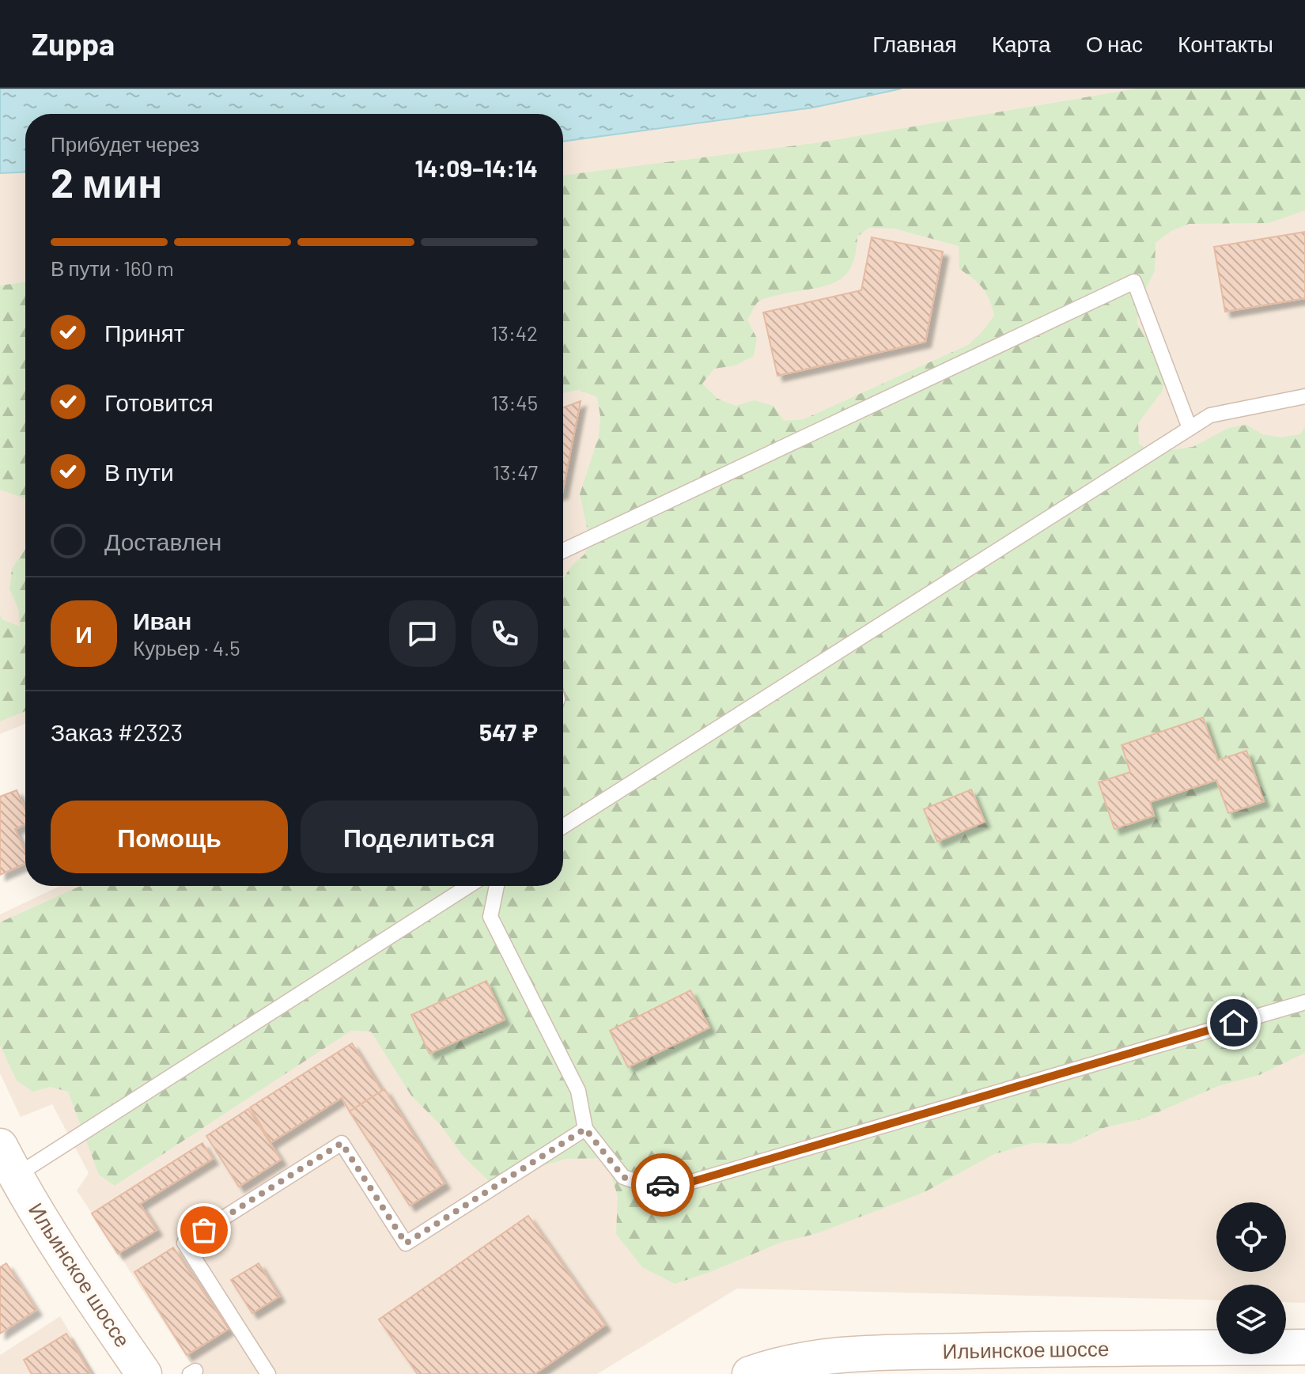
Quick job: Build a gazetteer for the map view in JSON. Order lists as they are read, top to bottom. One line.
{"streets":{"main road":["Ильинское шоссе"]},"page":{"header":"Zuppa","nav":["Главная","Карта","О нас","Контакты"],"heading":["2 мин","Прибудет через","14:09–14:14"],"panel":["Иван","Курьер · 4.5","Заказ #2323","547 ₽"],"bar":"В пути · 160 m","list":[["Принят","13:42"],["Готовится","13:45"],["В пути","13:47"],"Доставлен"],"round":"И","buttons":["Помощь","Поделиться"]}}
